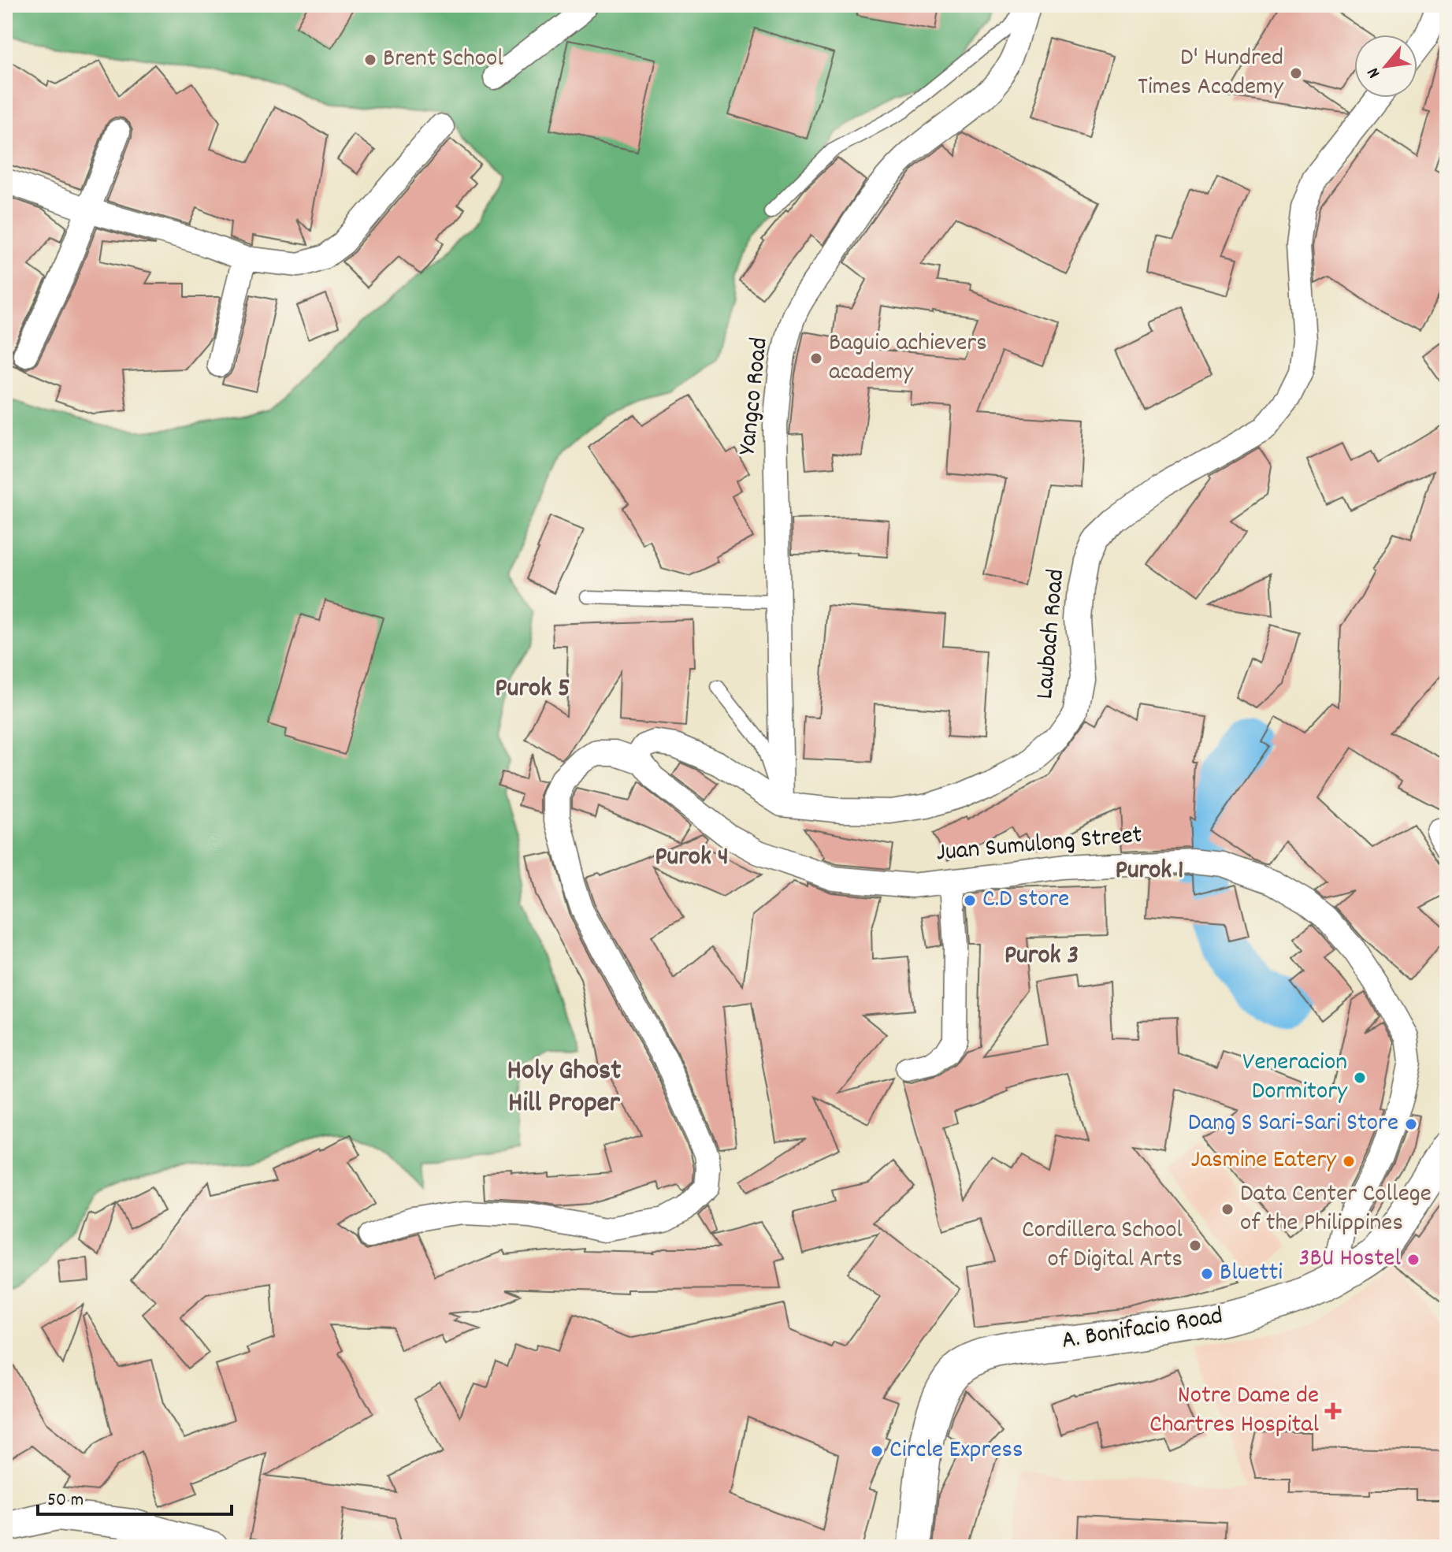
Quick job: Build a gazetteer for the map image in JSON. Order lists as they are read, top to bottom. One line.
{"streets":{"main road":["A. Bonifacio Road"],"street":["Yangco Road","Laubach Road","Juan Sumulong Street"]},"crossings":[["Yangco Road","Laubach Road"],["Laubach Road","Juan Sumulong Street"],["Juan Sumulong Street","A. Bonifacio Road"]],"districts":["Purok 5","Purok 4","Purok 1","Purok 3","Holy Ghost Hill Proper"],"places":{"other":["Brent School","D' Hundred Times Academy","Baguio achievers academy","C.D store","Veneracion Dormitory","Dang S Sari-Sari Store","Jasmine Eatery","Data Center College of the Philippines","Cordillera School of Digital Arts","3BU Hostel","Bluetti","Circle Express"],"health":["Notre Dame de Chartres Hospital"]},"scale_bar":"50 m","north":"bottom left"}
